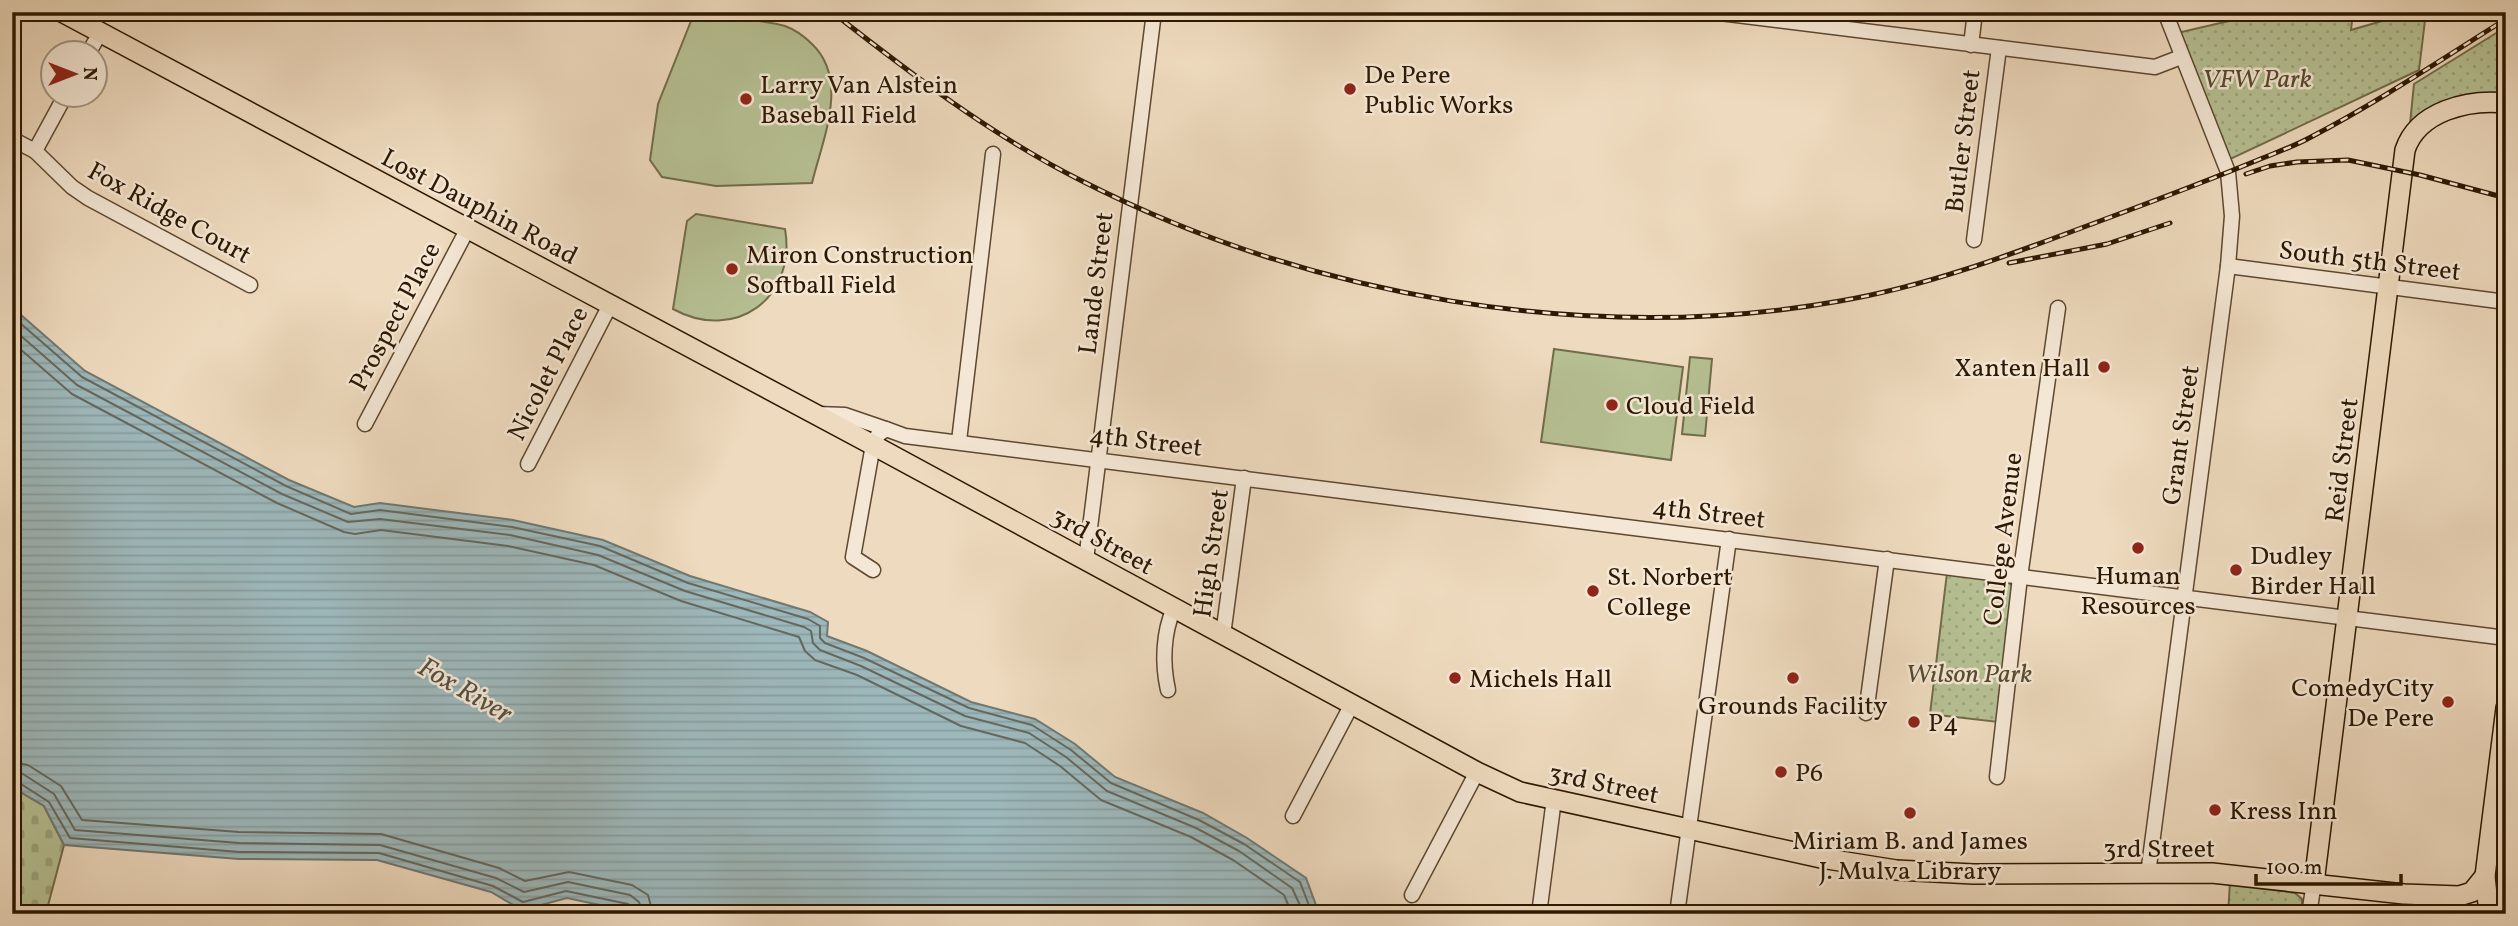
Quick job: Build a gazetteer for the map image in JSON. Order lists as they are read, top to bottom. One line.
{"streets":{"main road":["Lost Dauphin Road","Reid Street","3rd Street"],"street":["Butler Street","Fox Ridge Court","South 5th Street","Lande Street","Prospect Place","Nicolet Place","Grant Street","4th Street","College Avenue","High Street"]},"crossings":[["Lost Dauphin Road","Prospect Place"],["Lost Dauphin Road","Nicolet Place"],["Lost Dauphin Road","4th Street"],["Lost Dauphin Road","3rd Street"],["South 5th Street","Grant Street"],["South 5th Street","Reid Street"],["Lande Street","4th Street"],["Lande Street","3rd Street"],["Grant Street","4th Street"],["Grant Street","3rd Street"],["4th Street","Reid Street"],["4th Street","College Avenue"],["4th Street","3rd Street"],["4th Street","High Street"],["Reid Street","3rd Street"],["3rd Street","High Street"]],"water":["Fox River"],"parks":["VFW Park","Wilson Park"],"places":["De Pere Public Works","Larry Van Alstein Baseball Field","Miron Construction Softball Field","Xanten Hall","Cloud Field","Human Resources","Dudley Birder Hall","St. Norbert College","Michels Hall","Grounds Facility","ComedyCity De Pere","P4","P6","Kress Inn","Miriam B. and James J. Mulva Library"],"scale_bar":"100 m","north":"right"}
